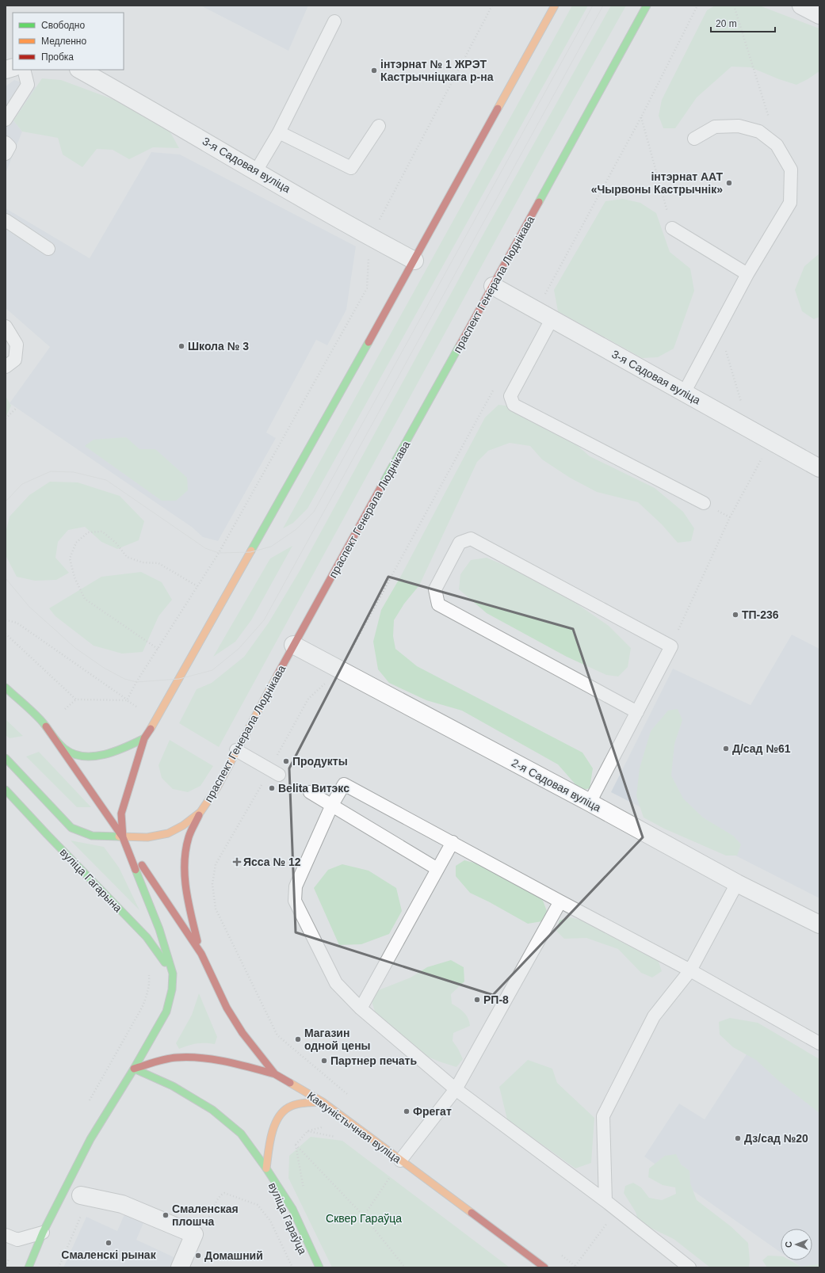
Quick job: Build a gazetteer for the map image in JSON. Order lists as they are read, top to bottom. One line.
{"streets":{"main road":["праспект Генерала Люднікава","вуліца Гагарына","Камуністычная вуліца","вуліца Гараўца"],"street":["3-я Садовая вуліца","2-я Садовая вуліца"]},"crossings":[["3-я Садовая вуліца","праспект Генерала Люднікава"],["праспект Генерала Люднікава","2-я Садовая вуліца"]],"parks":["Сквер Гараўца"],"places":{"other":["інтэрнат № 1 ЖРЭТ Кастрычніцкага р-на","інтэрнат ААТ «Чырвоны Кастрычнік»","Школа № 3","ТП-236","Д/сад №61","Продукты","Belita Витэкс","РП-8","Магазин одной цены","Партнер печать","Фрегат","Дз/сад №20","Смаленская плошча","Смаленскі рынак","Домашний"],"health":["Ясса № 12"]},"legend":["Свободно","Медленно","Пробка"],"scale_bar":"20 m","north":"left"}
